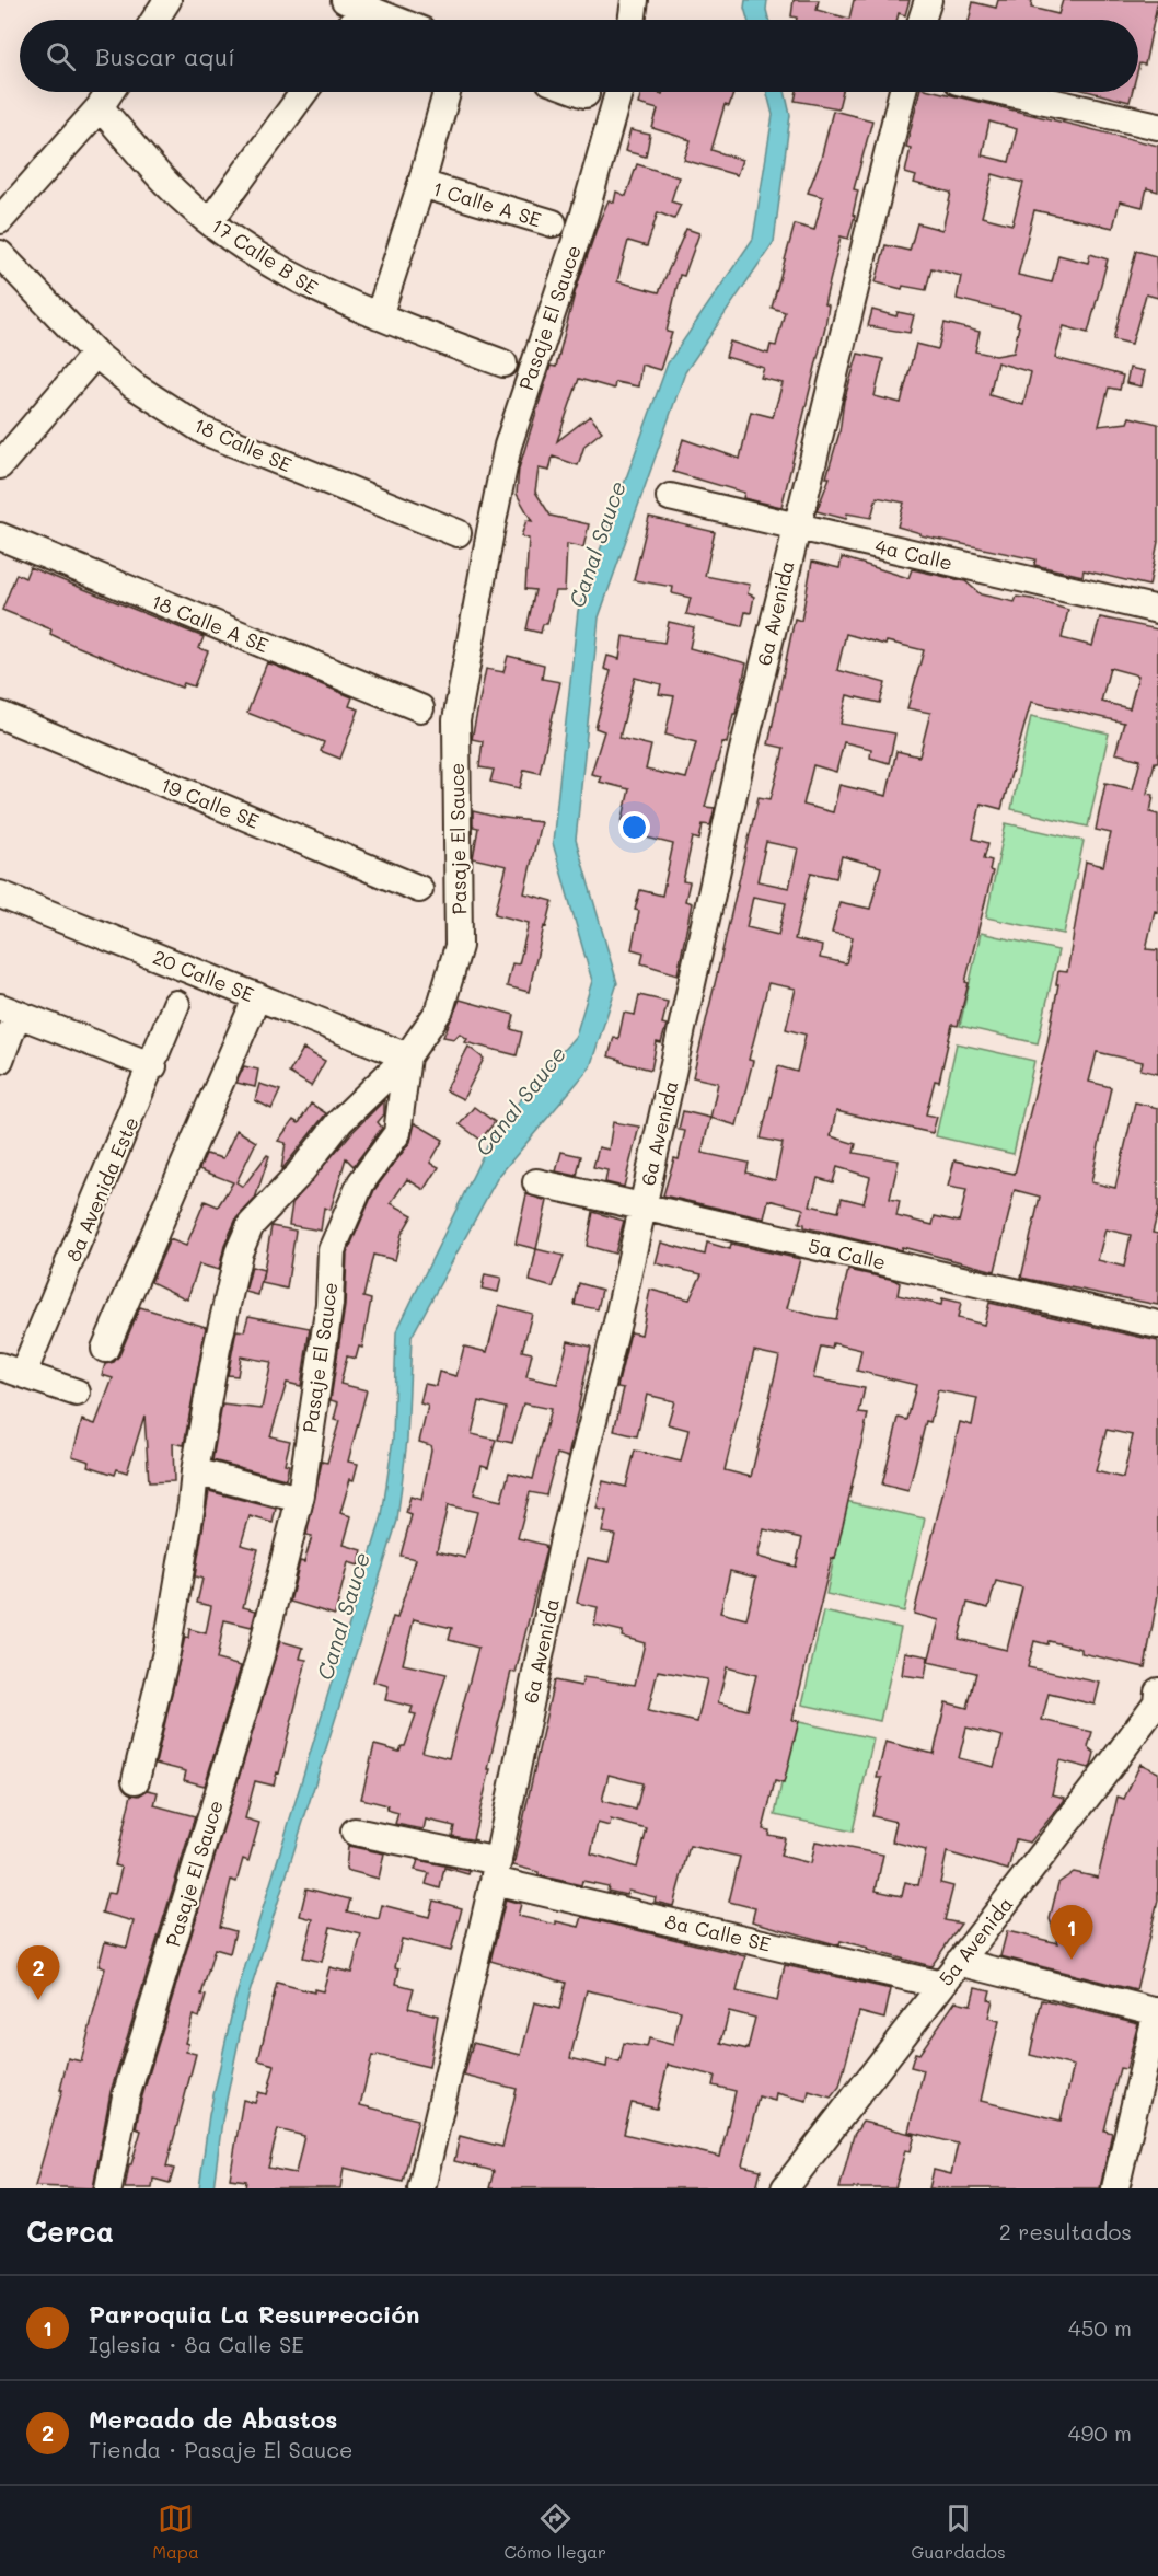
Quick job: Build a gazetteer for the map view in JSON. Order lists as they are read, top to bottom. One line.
{"streets":{"street":["1 Calle A SE","17 Calle B SE","Pasaje El Sauce","18 Calle SE","4a Calle","6a Avenida","18 Calle A SE","19 Calle SE","20 Calle SE","8a Avenida Este","5a Calle","8a Calle SE","5a Avenida"]},"crossings":[["Pasaje El Sauce","20 Calle SE"],["4a Calle","6a Avenida"],["6a Avenida","5a Calle"],["6a Avenida","8a Calle SE"],["8a Calle SE","5a Avenida"]],"water":["Canal Sauce"],"page":{"search":"Buscar aquí","pins":["1","2"],"heading":["Cerca","2 resultados"],"list":[{"mark":"1","name":"Parroquia La Resurrección","note":"Iglesia · 8a Calle SE","value":"450 m"},{"mark":"2","name":"Mercado de Abastos","note":"Tienda · Pasaje El Sauce","value":"490 m"}],"nav":["Mapa","Cómo llegar","Guardados"]}}
